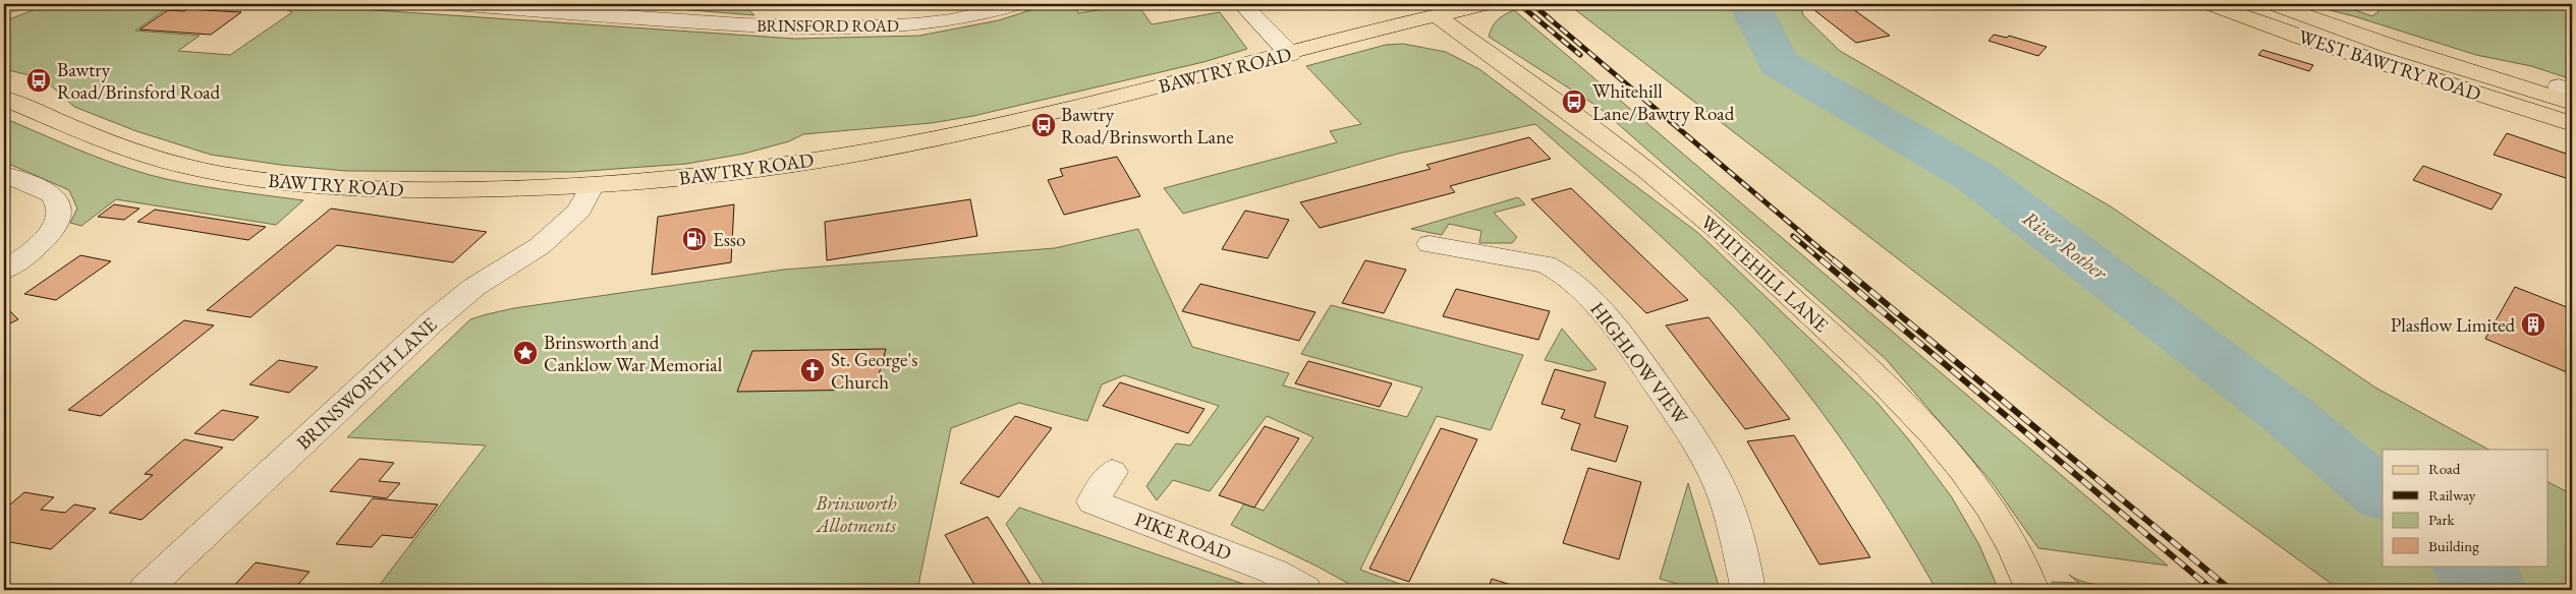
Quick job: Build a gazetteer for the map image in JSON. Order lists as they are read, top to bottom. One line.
{"streets":{"main road":["WEST BAWTRY ROAD","BAWTRY ROAD","WHITEHILL LANE"],"street":["BRINSFORD ROAD","HIGHLOW VIEW","BRINSWORTH LANE","PIKE ROAD"]},"crossings":[["BAWTRY ROAD","WHITEHILL LANE"],["BAWTRY ROAD","BRINSWORTH LANE"]],"water":["River Rother"],"parks":["Brinsworth Allotments"],"places":{"bus stop":["Bawtry Road/Brinsford Road","Whitehill Lane/Bawtry Road","Bawtry Road/Brinsworth Lane"],"fuel station":["Esso"],"building":["Plasflow Limited"],"place":["Brinsworth and Canklow War Memorial"],"church":["St. George's Church"]},"legend":["Road","Railway","Park","Building"]}
